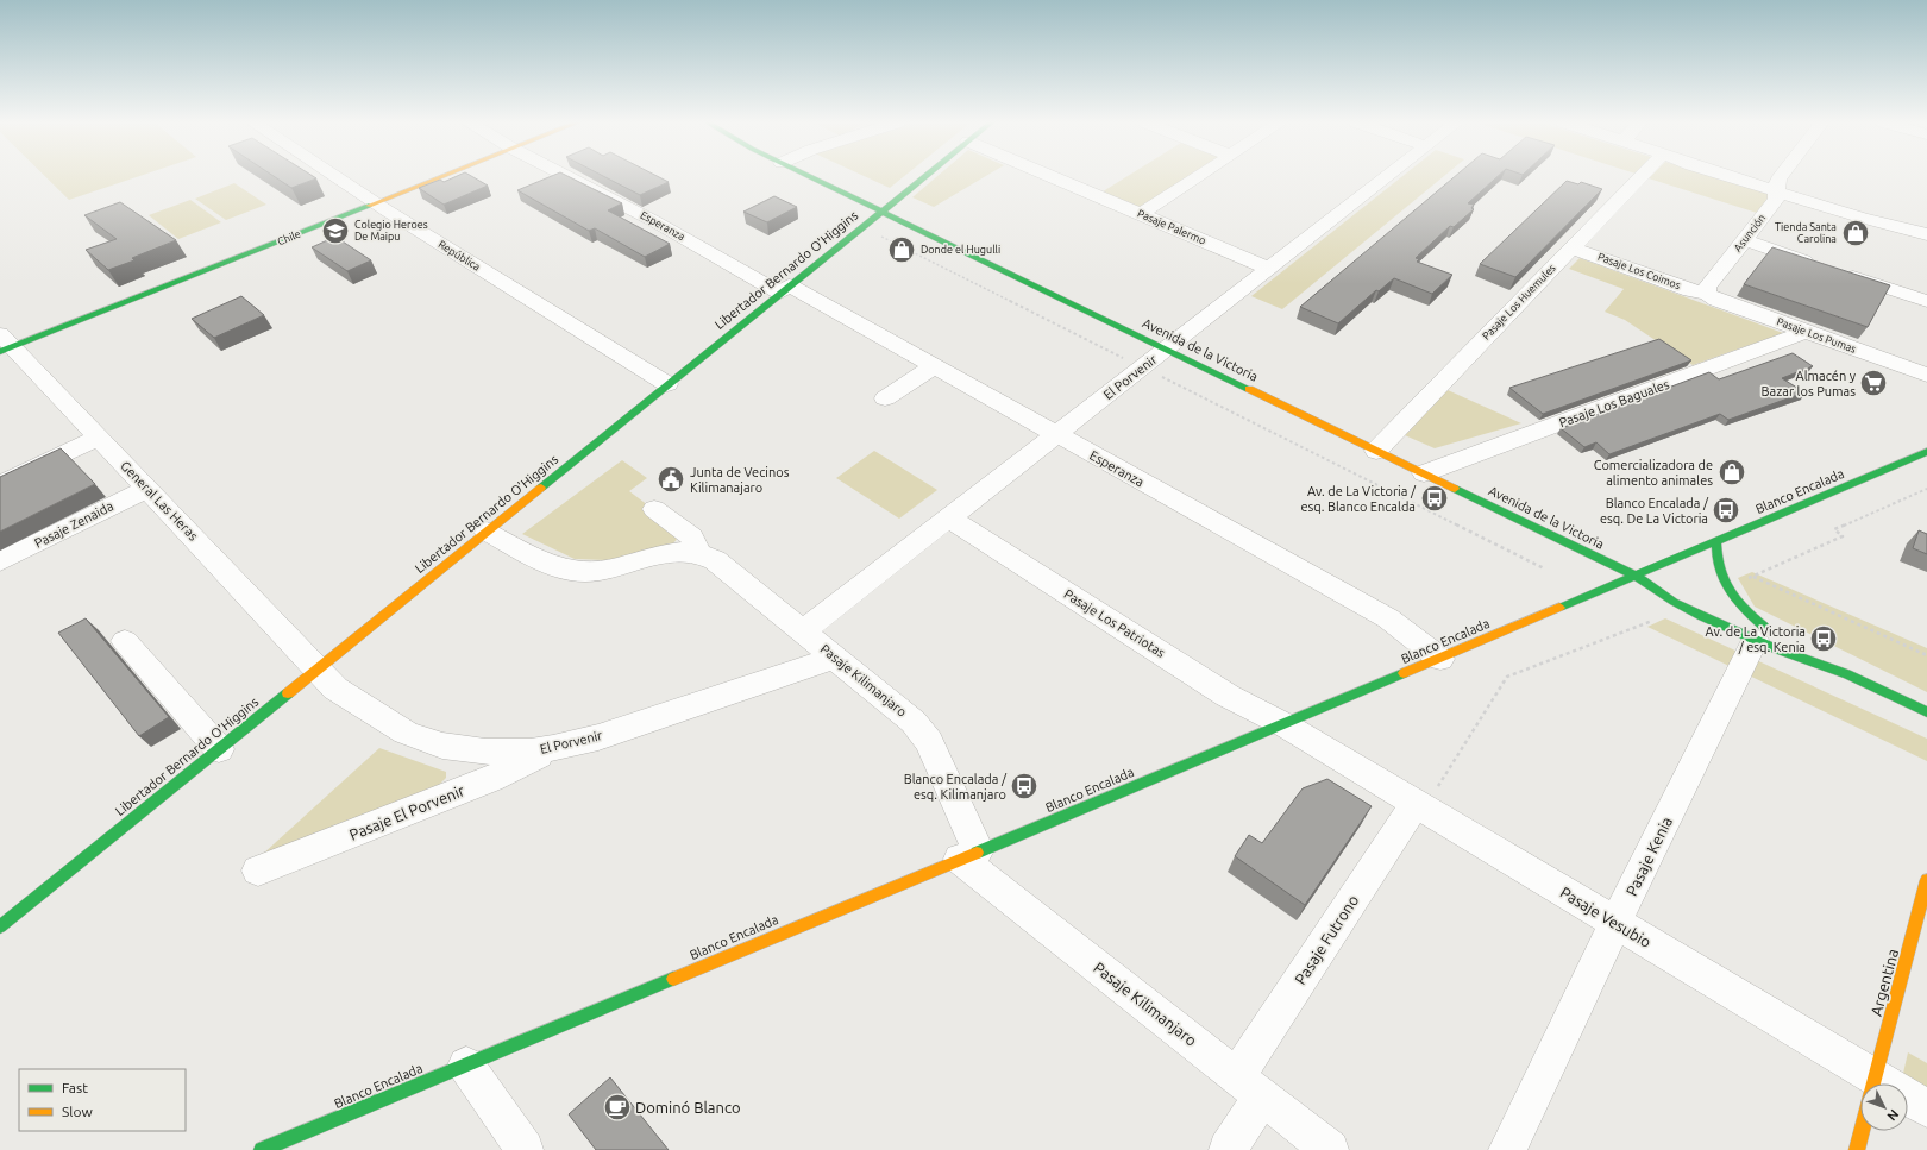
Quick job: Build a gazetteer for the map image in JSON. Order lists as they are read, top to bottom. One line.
{"streets":{"street":["Esperanza","Pasaje Palermo","Asunción","Chile","República","Libertador Bernardo O'Higgins","Pasaje Los Coimos","Pasaje Los Huemules","Pasaje Los Pumas","Avenida de la Victoria","El Porvenir","Pasaje Los Baguales","Blanco Encalada","General Las Heras","Pasaje Zenaida","Pasaje Los Patriotas","Pasaje Kilimanjaro","Pasaje El Porvenir","Pasaje Kenia","Pasaje Vesubio","Pasaje Futrono","Argentina"]},"crossings":[["Esperanza","Libertador Bernardo O'Higgins"],["Esperanza","El Porvenir"],["Esperanza","Blanco Encalada"],["Pasaje Palermo","El Porvenir"],["Asunción","Pasaje Los Coimos"],["Asunción","Pasaje Los Pumas"],["Chile","República"],["Chile","General Las Heras"],["República","Libertador Bernardo O'Higgins"],["Libertador Bernardo O'Higgins","Avenida de la Victoria"],["Libertador Bernardo O'Higgins","El Porvenir"],["Libertador Bernardo O'Higgins","General Las Heras"],["Libertador Bernardo O'Higgins","Pasaje Kilimanjaro"],["Pasaje Los Coimos","Pasaje Los Huemules"],["Pasaje Los Coimos","Pasaje Los Pumas"],["Pasaje Los Huemules","Avenida de la Victoria"],["Pasaje Los Pumas","Pasaje Los Baguales"],["Avenida de la Victoria","El Porvenir"],["Avenida de la Victoria","Pasaje Los Baguales"],["Avenida de la Victoria","Blanco Encalada"],["Avenida de la Victoria","Pasaje Kenia"],["El Porvenir","General Las Heras"],["El Porvenir","Pasaje Los Patriotas"],["El Porvenir","Pasaje Kilimanjaro"],["El Porvenir","Pasaje El Porvenir"],["Blanco Encalada","Pasaje Los Patriotas"],["Blanco Encalada","Pasaje Kilimanjaro"],["Blanco Encalada","Pasaje Vesubio"],["General Las Heras","Pasaje Zenaida"],["Pasaje Los Patriotas","Pasaje Vesubio"],["Pasaje Kilimanjaro","Pasaje Futrono"],["Pasaje Kenia","Pasaje Vesubio"],["Pasaje Vesubio","Pasaje Futrono"]],"places":{"school or university":["Colegio Heroes De Maipu"],"shop":["Tienda Santa Carolina","Donde el Hugulli","Comercializadora de alimento animales"],"supermarket":["Almacén y Bazar los Pumas"],"public building":["Junta de Vecinos Kilimanajaro"],"bus stop":["Av. de La Victoria / esq. Blanco Encalda","Blanco Encalada / esq. De La Victoria","Av. de La Victoria / esq. Kenia","Blanco Encalada / esq. Kilimanjaro"],"cafe":["Dominó Blanco"]},"legend":["Fast","Slow"],"north":"bottom right"}
